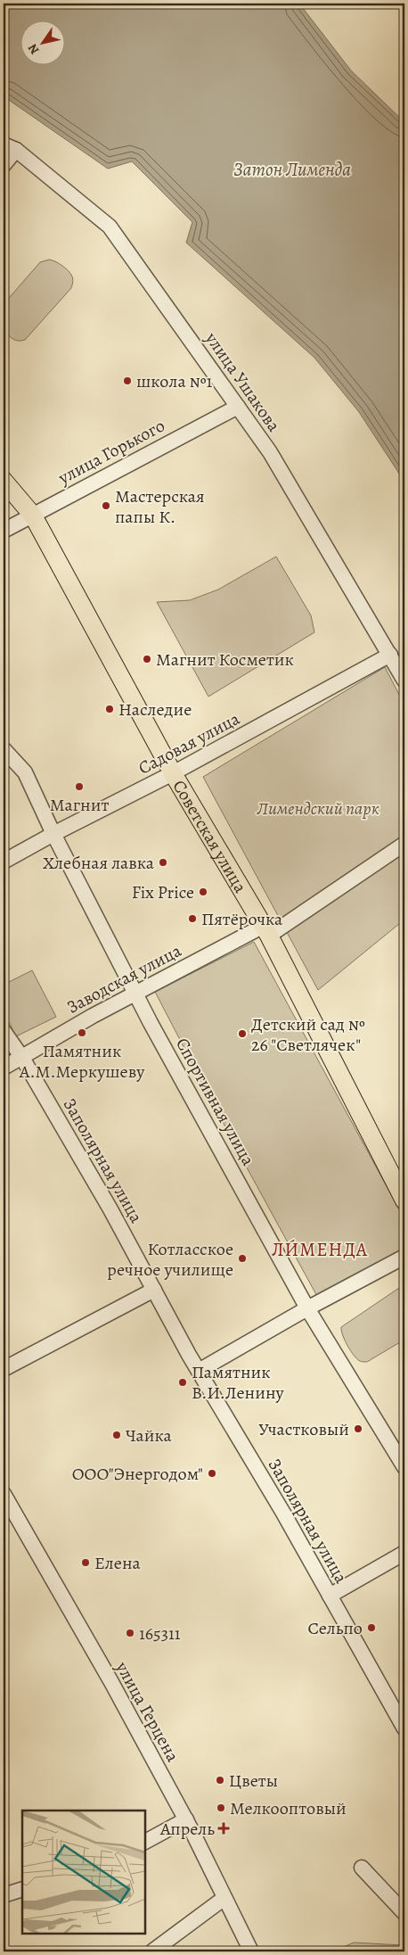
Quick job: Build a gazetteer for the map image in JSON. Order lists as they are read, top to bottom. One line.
{"streets":{"main road":["Советская улица"],"street":["улица Ушакова","улица Горького","Садовая улица","Заводская улица","Спортивная улица","Заполярная улица","улица Герцена"]},"crossings":[["улица Ушакова","улица Горького"],["улица Ушакова","Садовая улица"],["улица Горького","Советская улица"],["Садовая улица","Советская улица"],["Садовая улица","Спортивная улица"],["Советская улица","Заводская улица"],["Заводская улица","Спортивная улица"],["Заводская улица","Заполярная улица"]],"districts":["ЛИ́МЕНДА"],"water":["Затон Лименда"],"parks":["Лимендский парк"],"places":{"other":["школа №1","Мастерская папы К.","Магнит Косметик","Наследие","Магнит","Хлебная лавка","Fix Price","Пятёрочка","Памятник А.М.Меркушеву","Детский сад № 26 \"Светлячек\"","Котласское речное училище","Памятник В.И.Ленину","Участковый","Чайка","ООО\"Энергодом\"","Елена","Сельпо","165311","Цветы","Мелкооптовый"],"health":["Апрель"]},"north":"bottom left"}
